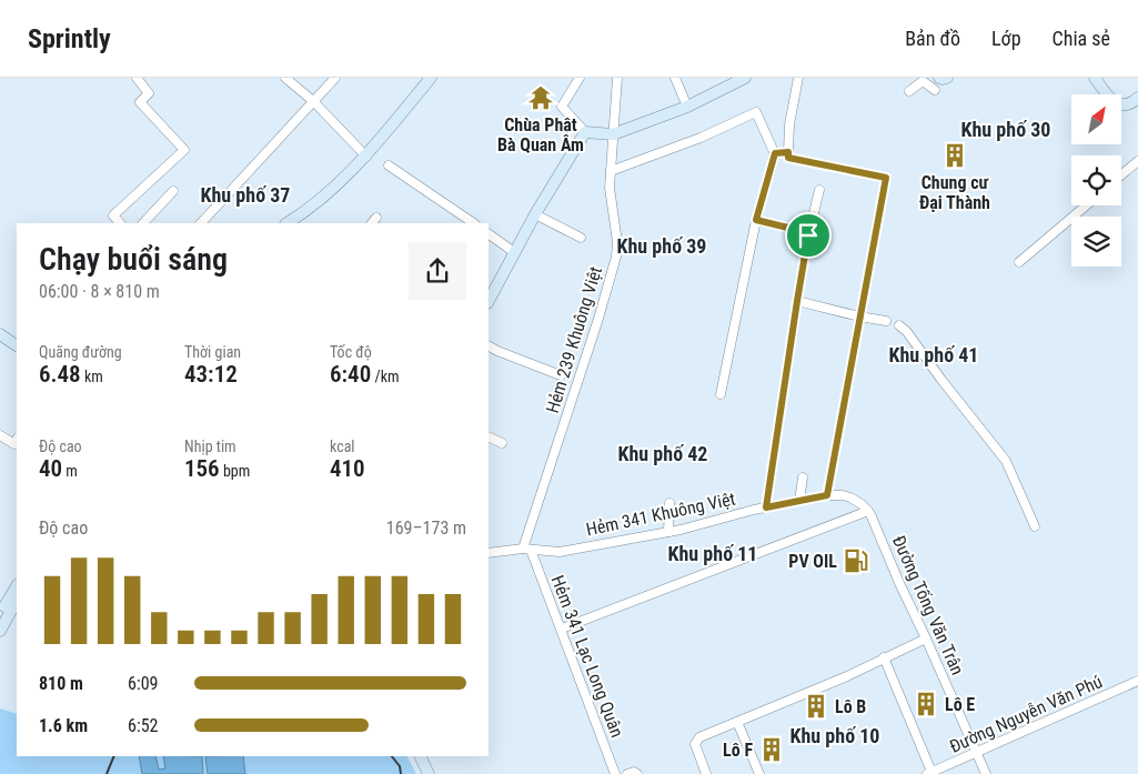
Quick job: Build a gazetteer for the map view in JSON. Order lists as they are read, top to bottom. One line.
{"streets":{"street":["Hẻm 239 Khuông Việt","Hẻm 341 Khuông Việt","Đường Tống Văn Trân","Hẻm 341 Lạc Long Quân","Đường Nguyễn Văn Phú"]},"crossings":[["Hẻm 239 Khuông Việt","Hẻm 341 Khuông Việt"],["Hẻm 239 Khuông Việt","Hẻm 341 Lạc Long Quân"],["Hẻm 341 Khuông Việt","Đường Tống Văn Trân"],["Hẻm 341 Khuông Việt","Hẻm 341 Lạc Long Quân"],["Đường Tống Văn Trân","Đường Nguyễn Văn Phú"]],"districts":["Khu phố 30","Khu phố 37","Khu phố 39","Khu phố 41","Khu phố 42","Khu phố 11","Khu phố 10"],"places":{"temple":["Chùa Phật Bà Quan Âm"],"building":["Chung cư Đại Thành","Lô E","Lô B","Lô F"],"fuel station":["PV OIL"]},"north":"top right","page":{"header":"Sprintly","nav":["Bản đồ","Lớp","Chia sẻ"],"heading":["Chạy buổi sáng","06:00 · 8 × 810 m"],"stats":[["Quãng đường","6.48 km"],["Thời gian","43:12"],["Tốc độ","6:40 /km"],["Độ cao","40 m"],["Nhịp tim","156 bpm"],["kcal","410"]],"chart":["Độ cao","169–173 m"],"list":[{"name":"810 m","note":"6:09"},{"name":"1.6 km","note":"6:52"}]}}
